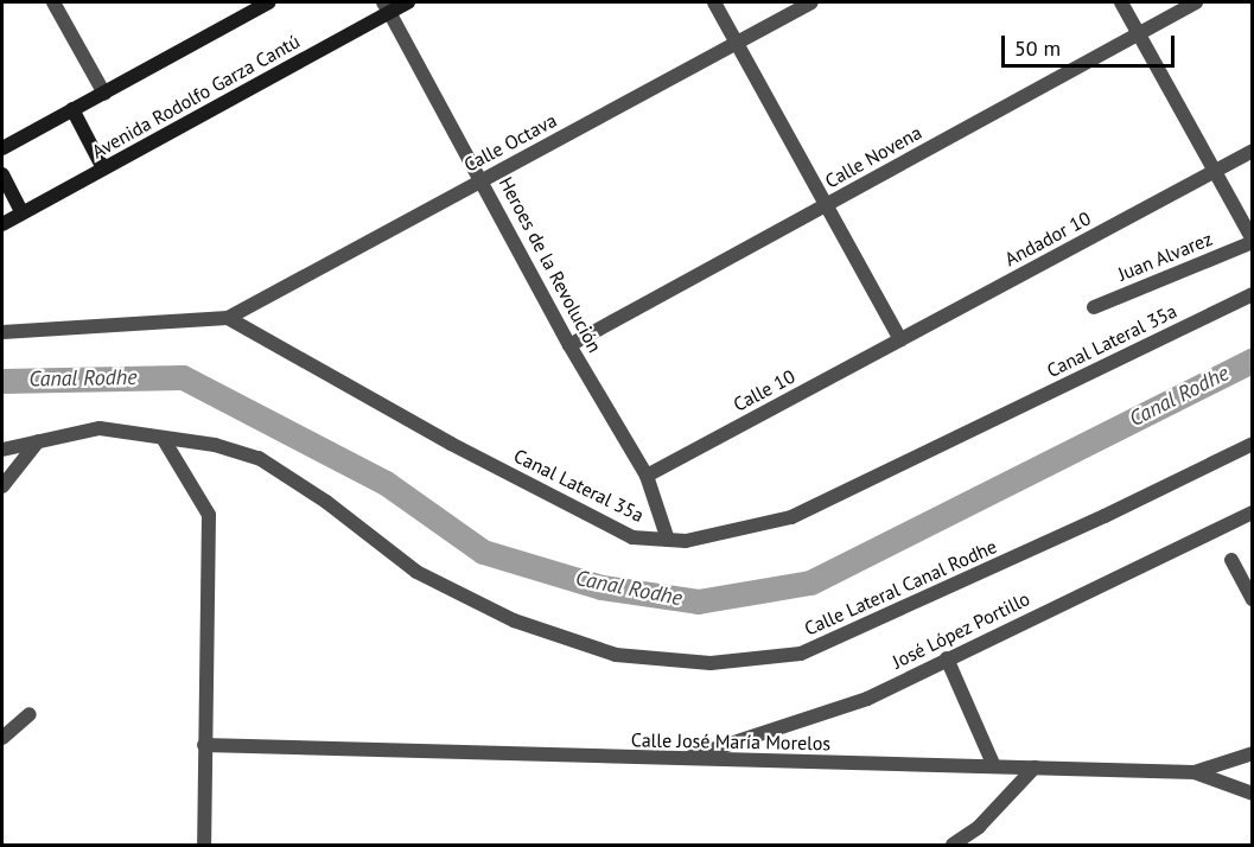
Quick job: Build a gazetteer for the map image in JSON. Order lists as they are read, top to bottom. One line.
{"streets":{"main road":["Avenida Rodolfo Garza Cantú"],"street":["Calle Octava","Calle Novena","Andador 10","Juan Alvarez","Heroes de la Revolución","Canal Lateral 35a","Calle 10","Calle Lateral Canal Rodhe","José López Portillo","Calle José María Morelos"]},"crossings":[["Avenida Rodolfo Garza Cantú","Heroes de la Revolución"],["Calle Octava","Heroes de la Revolución"],["Calle Octava","Canal Lateral 35a"],["Calle Novena","Juan Alvarez"],["Calle Novena","Heroes de la Revolución"],["Andador 10","Juan Alvarez"],["Andador 10","Calle 10"],["Heroes de la Revolución","Canal Lateral 35a"],["Heroes de la Revolución","Calle 10"],["José López Portillo","Calle José María Morelos"]],"water":["Canal Rodhe"],"scale_bar":"50 m"}
